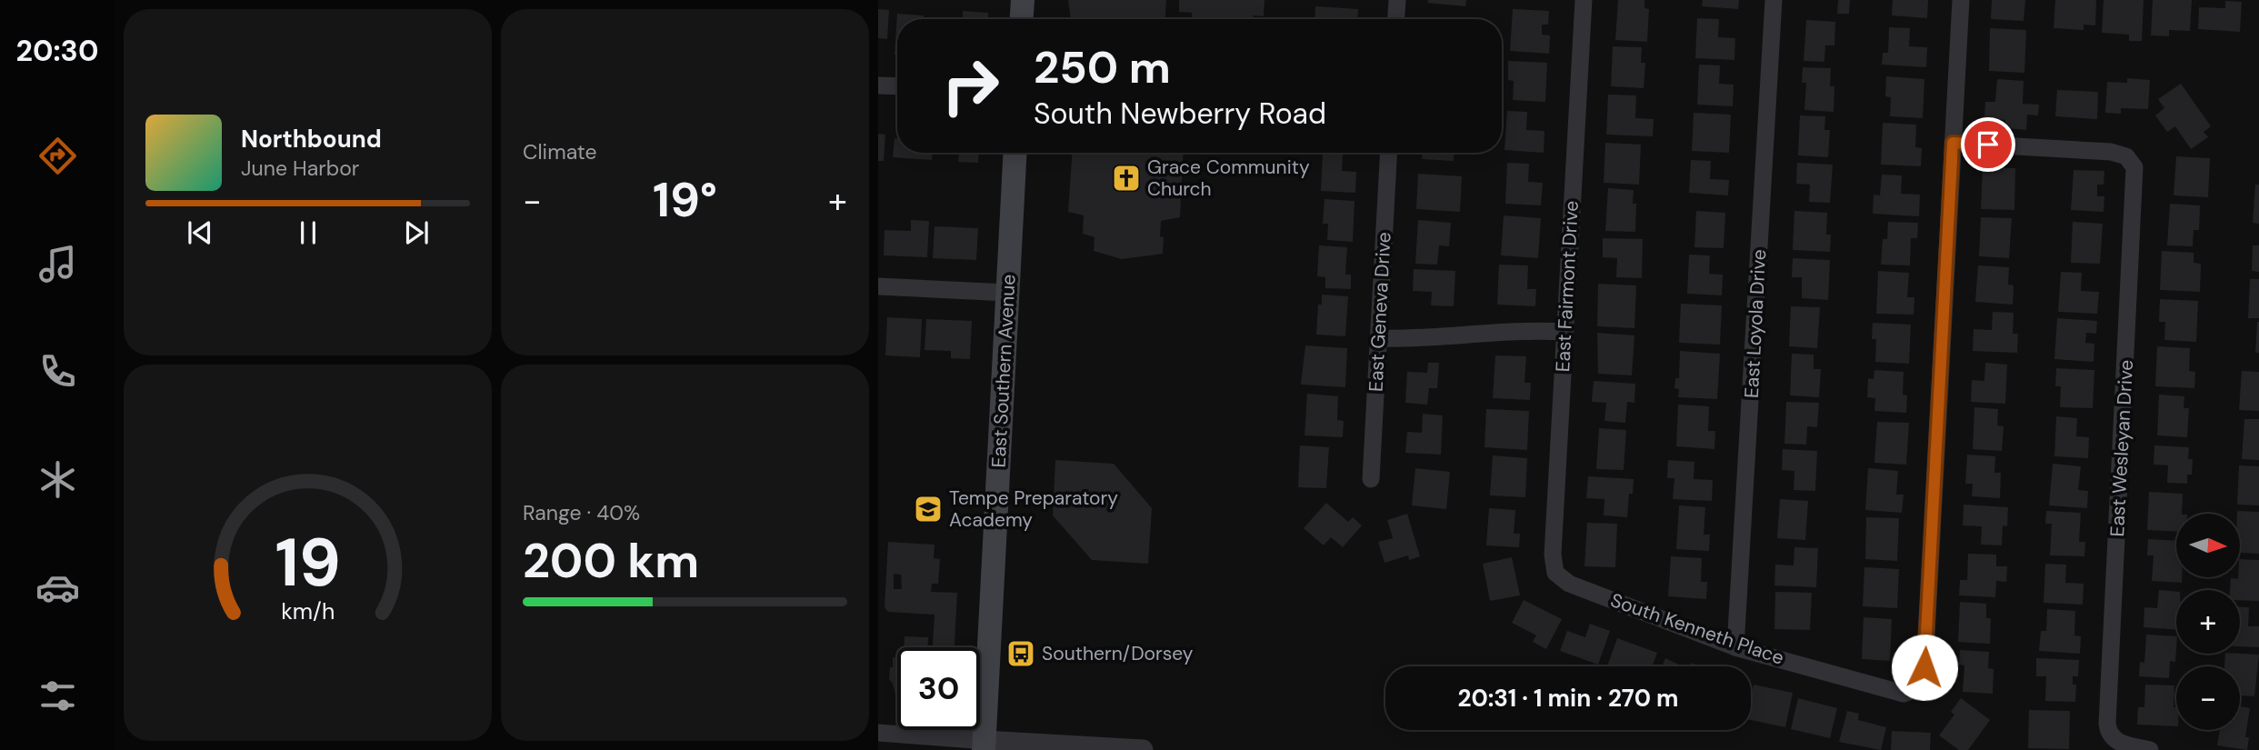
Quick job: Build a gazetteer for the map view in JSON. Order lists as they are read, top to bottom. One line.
{"streets":{"main road":["East Southern Avenue"],"street":["East Fairmont Drive","East Geneva Drive","East Loyola Drive","East Wesleyan Drive","South Kenneth Place"]},"crossings":[["East Fairmont Drive","South Kenneth Place"],["East Loyola Drive","South Kenneth Place"],["East Wesleyan Drive","South Kenneth Place"]],"places":{"church":["Grace Community Church"],"school or university":["Tempe Preparatory Academy"],"bus stop":["Southern/Dorsey"]},"north":"right","page":{"tabs":"20:30","tile":["Climate",["Range · 40%","200 km"]],"turn":["250 m","South Newberry Road"],"song":["Northbound","June Harbor"],"heat":["−","19°","+"],"map_buttons":["+","−"],"limit":"30","trip":"20:31 · 1 min · 270 m","gauge":["19","km/h"]}}
